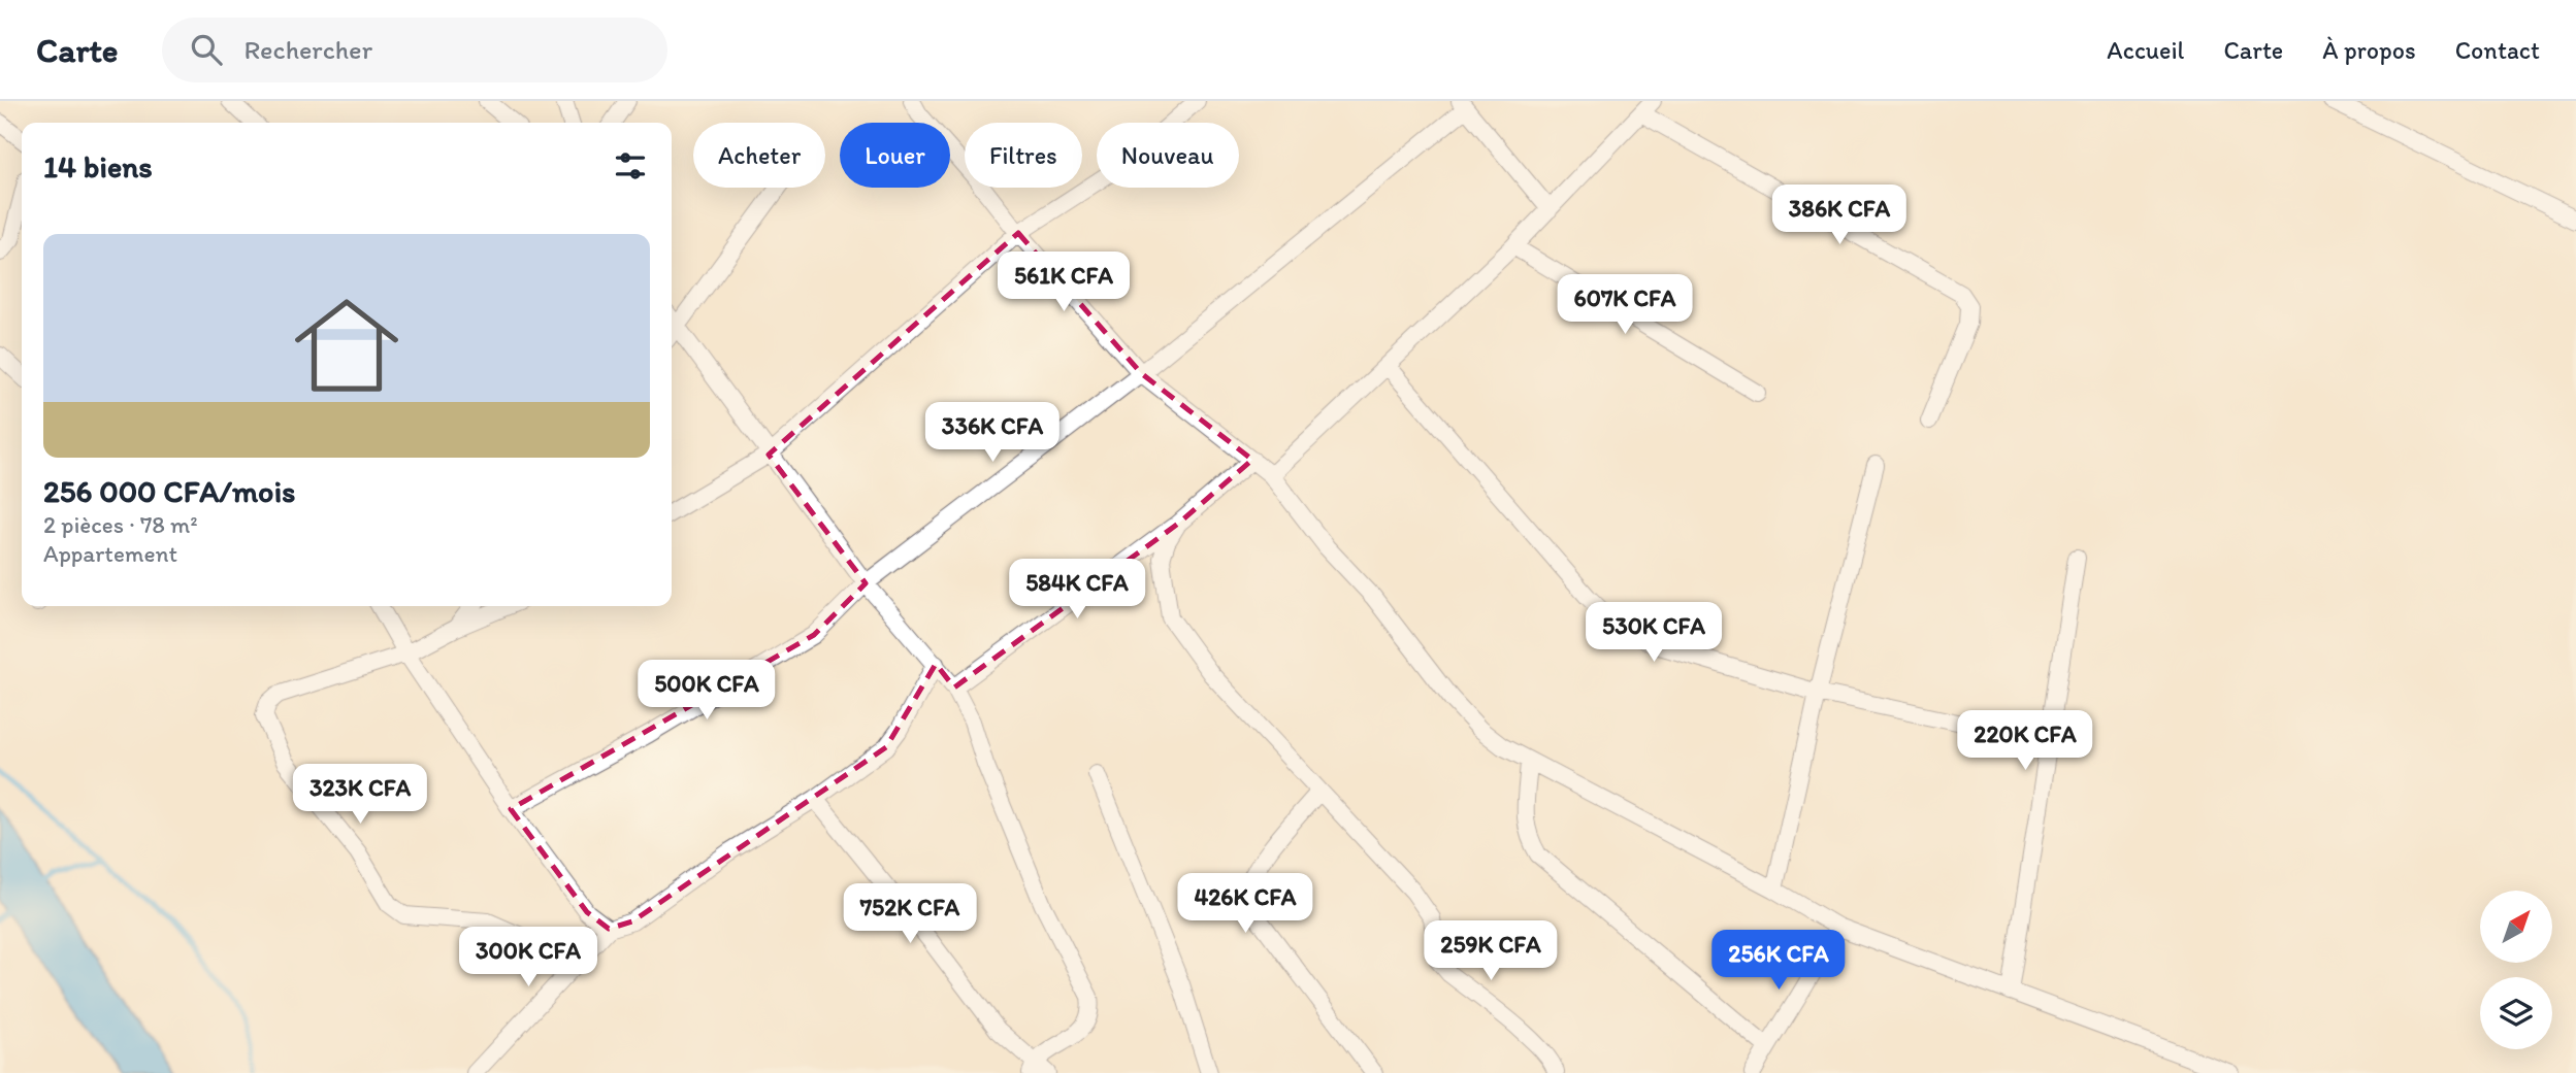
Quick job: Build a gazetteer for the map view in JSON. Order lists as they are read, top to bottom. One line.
{"north":"top right","page":{"header":"Carte","search":"Rechercher","nav":["Accueil","Carte","À propos","Contact"],"chip":["Acheter","Louer","Filtres","Nouveau"],"heading":"14 biens","price":["386K CFA","561K CFA","607K CFA","336K CFA","584K CFA","530K CFA","500K CFA","220K CFA","323K CFA","426K CFA","752K CFA","259K CFA","300K CFA","256K CFA"],"list":[{"name":"256 000 CFA/mois","note":"2 pièces · 78 m² · Appartement"}]}}
